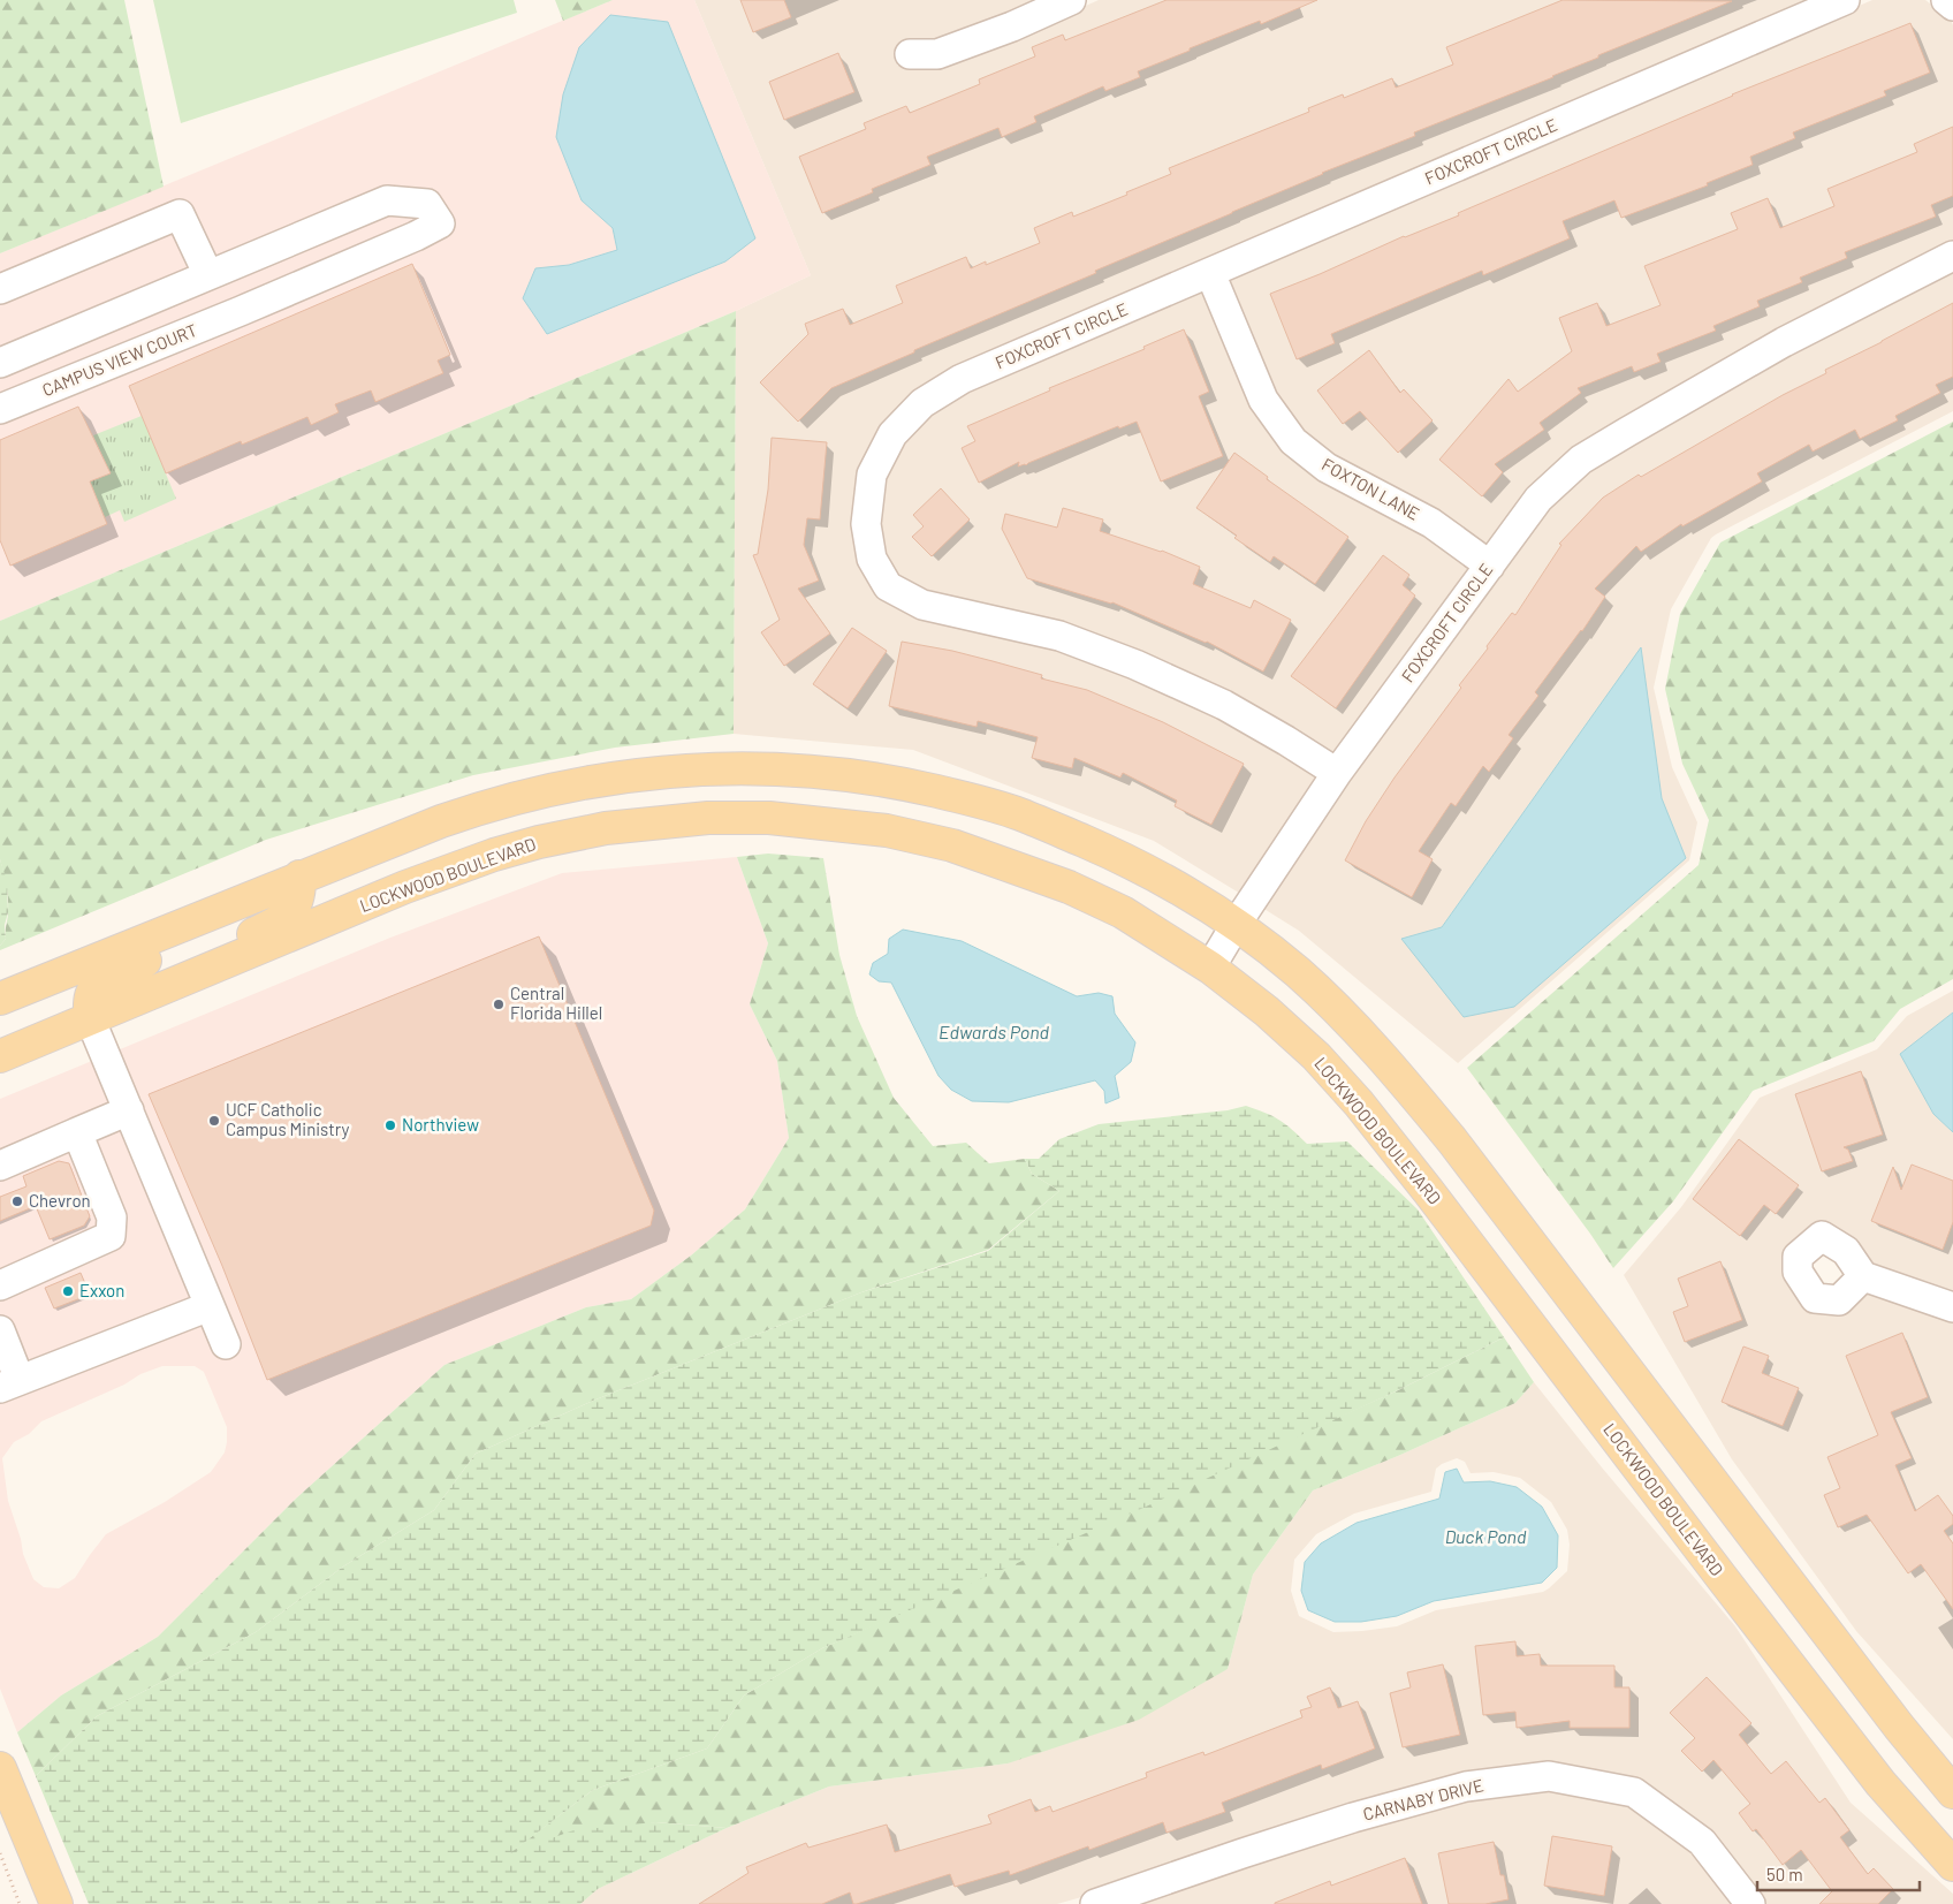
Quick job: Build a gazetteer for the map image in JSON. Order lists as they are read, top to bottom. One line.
{"streets":{"main road":["LOCKWOOD BOULEVARD"],"street":["FOXCROFT CIRCLE","CAMPUS VIEW COURT","FOXTON LANE","CARNABY DRIVE"]},"crossings":[["FOXCROFT CIRCLE","FOXTON LANE"],["FOXCROFT CIRCLE","LOCKWOOD BOULEVARD"]],"water":["Edwards Pond","Duck Pond"],"places":["Central Florida Hillel","UCF Catholic Campus Ministry","Northview","Chevron","Exxon"],"scale_bar":"50 m"}
